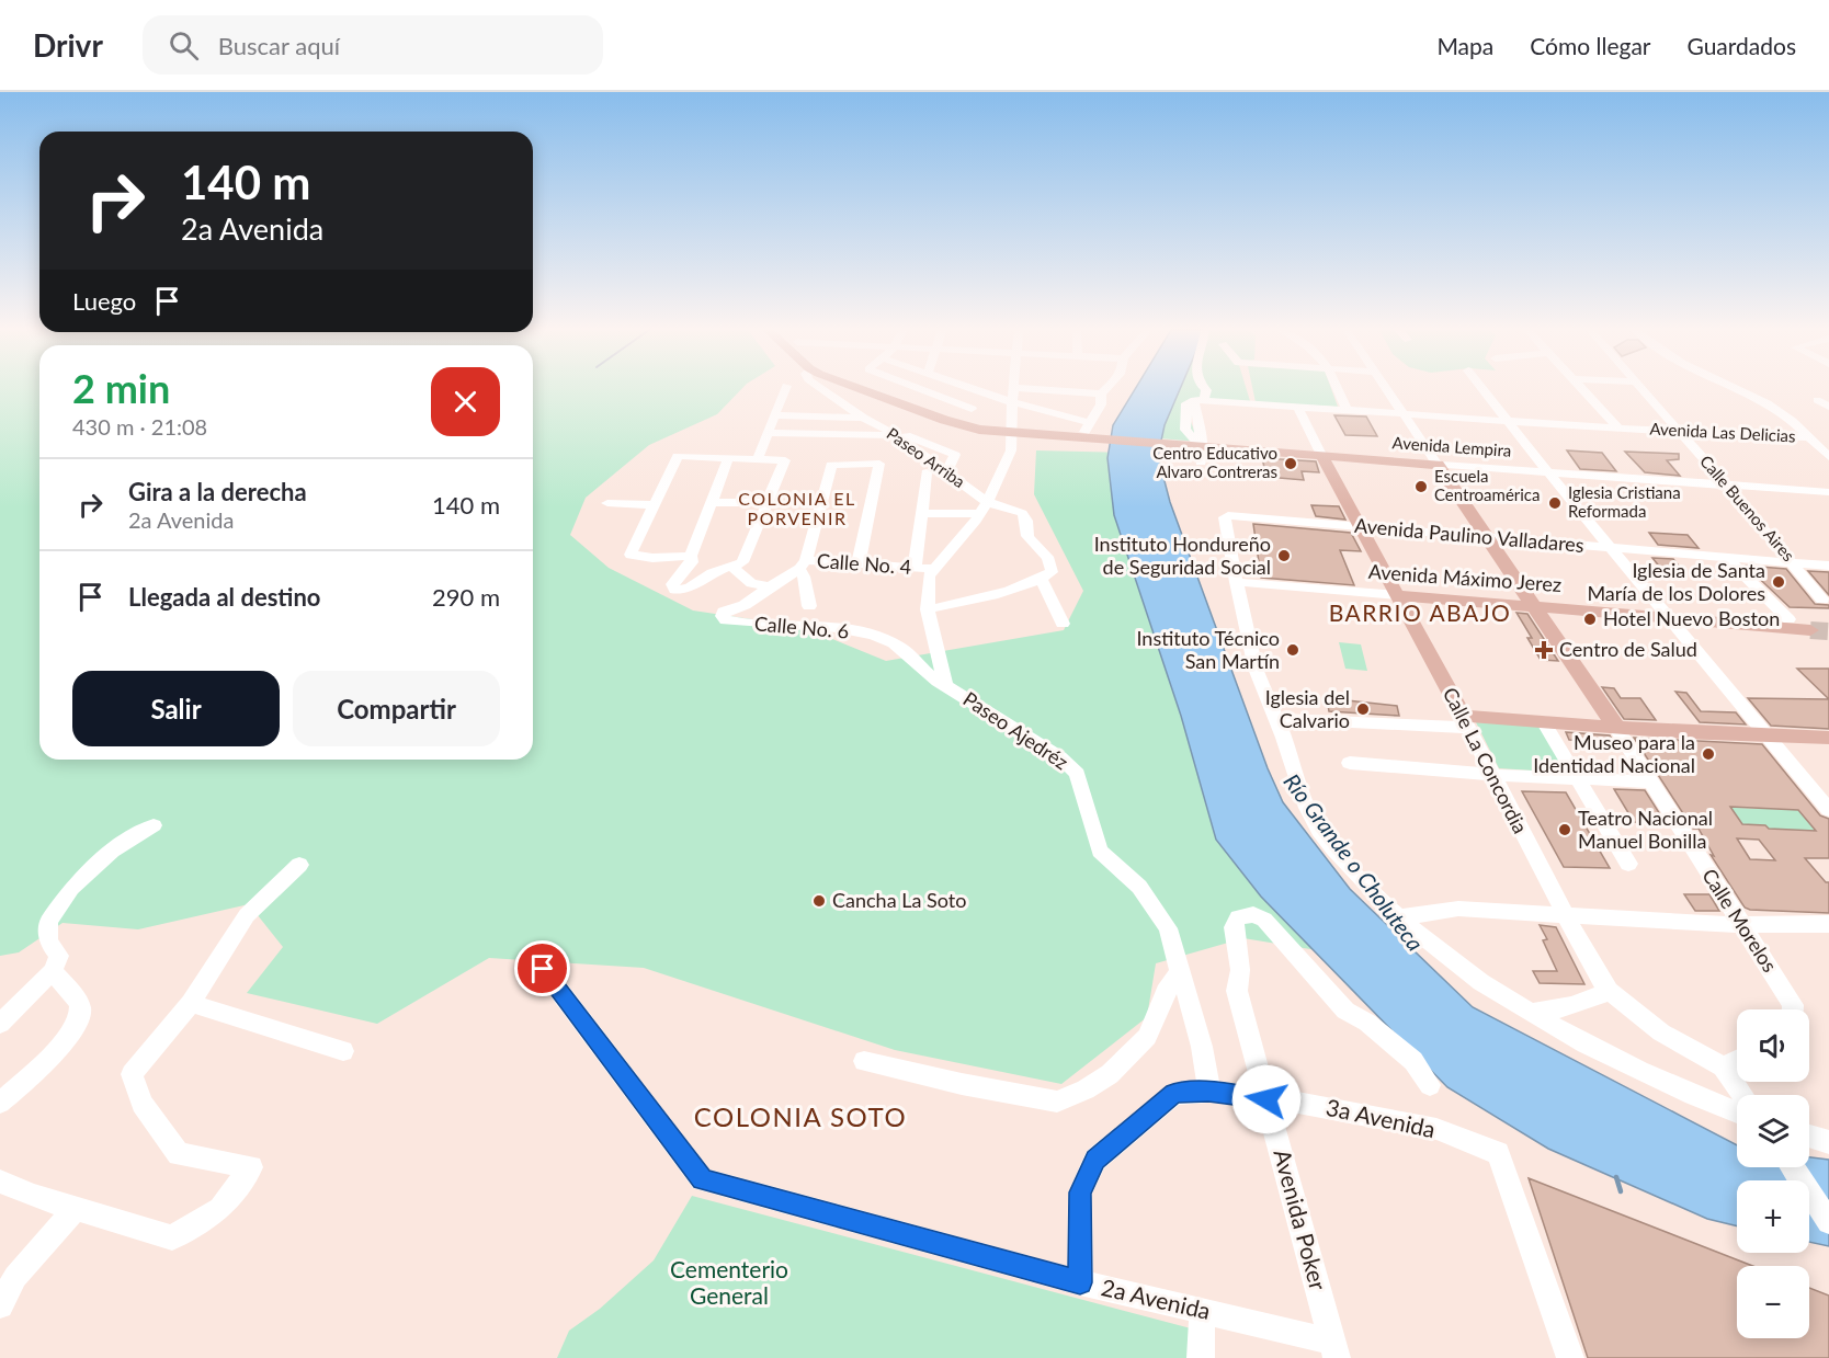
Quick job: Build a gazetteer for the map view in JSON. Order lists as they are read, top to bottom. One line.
{"streets":{"main road":["Avenida Lempira","Avenida Máximo Jerez","Calle La Concordia","Calle Morelos"],"street":["Avenida Las Delicias","Paseo Arriba","Calle Buenos Aires","Avenida Paulino Valladares","Calle No. 4","Calle No. 6","Paseo Ajedréz","3a Avenida","Avenida Poker","2a Avenida"]},"crossings":[["Avenida Las Delicias","Calle Buenos Aires"],["Avenida Las Delicias","Calle La Concordia"],["Avenida Las Delicias","Calle Morelos"],["Avenida Lempira","Calle Buenos Aires"],["Avenida Lempira","Calle La Concordia"],["Avenida Lempira","Calle Morelos"],["Calle Buenos Aires","Avenida Paulino Valladares"],["Avenida Paulino Valladares","Avenida Máximo Jerez"],["Avenida Paulino Valladares","Calle La Concordia"],["Avenida Paulino Valladares","Calle Morelos"],["Calle No. 4","Calle No. 6"],["Calle No. 4","Paseo Ajedréz"],["Avenida Máximo Jerez","Calle La Concordia"],["Avenida Máximo Jerez","Calle Morelos"],["Calle No. 6","Paseo Ajedréz"],["Paseo Ajedréz","3a Avenida"],["3a Avenida","Avenida Poker"],["3a Avenida","2a Avenida"],["Avenida Poker","2a Avenida"]],"districts":["COLONIA EL PORVENIR","BARRIO ABAJO","COLONIA SOTO"],"water":["Río Grande o Choluteca"],"parks":["Cementerio General"],"places":{"other":["Centro Educativo Alvaro Contreras","Escuela Centroamérica","Iglesia Cristiana Reformada","Instituto Hondureño de Seguridad Social","Iglesia de Santa María de los Dolores","Hotel Nuevo Boston","Instituto Técnico San Martín","Iglesia del Calvario","Museo para la Identidad Nacional","Teatro Nacional Manuel Bonilla","Cancha La Soto"],"health":["Centro de Salud"]},"page":{"header":"Drivr","search":"Buscar aquí","nav":["Mapa","Cómo llegar","Guardados"],"turn":["140 m","2a Avenida"],"then":"Luego","heading":["2 min","430 m · 21:08"],"list":[{"name":"Gira a la derecha","note":"2a Avenida","value":"140 m"},{"name":"Llegada al destino","value":"290 m"}],"buttons":["Salir","Compartir"],"map_buttons":["+","−"]}}
